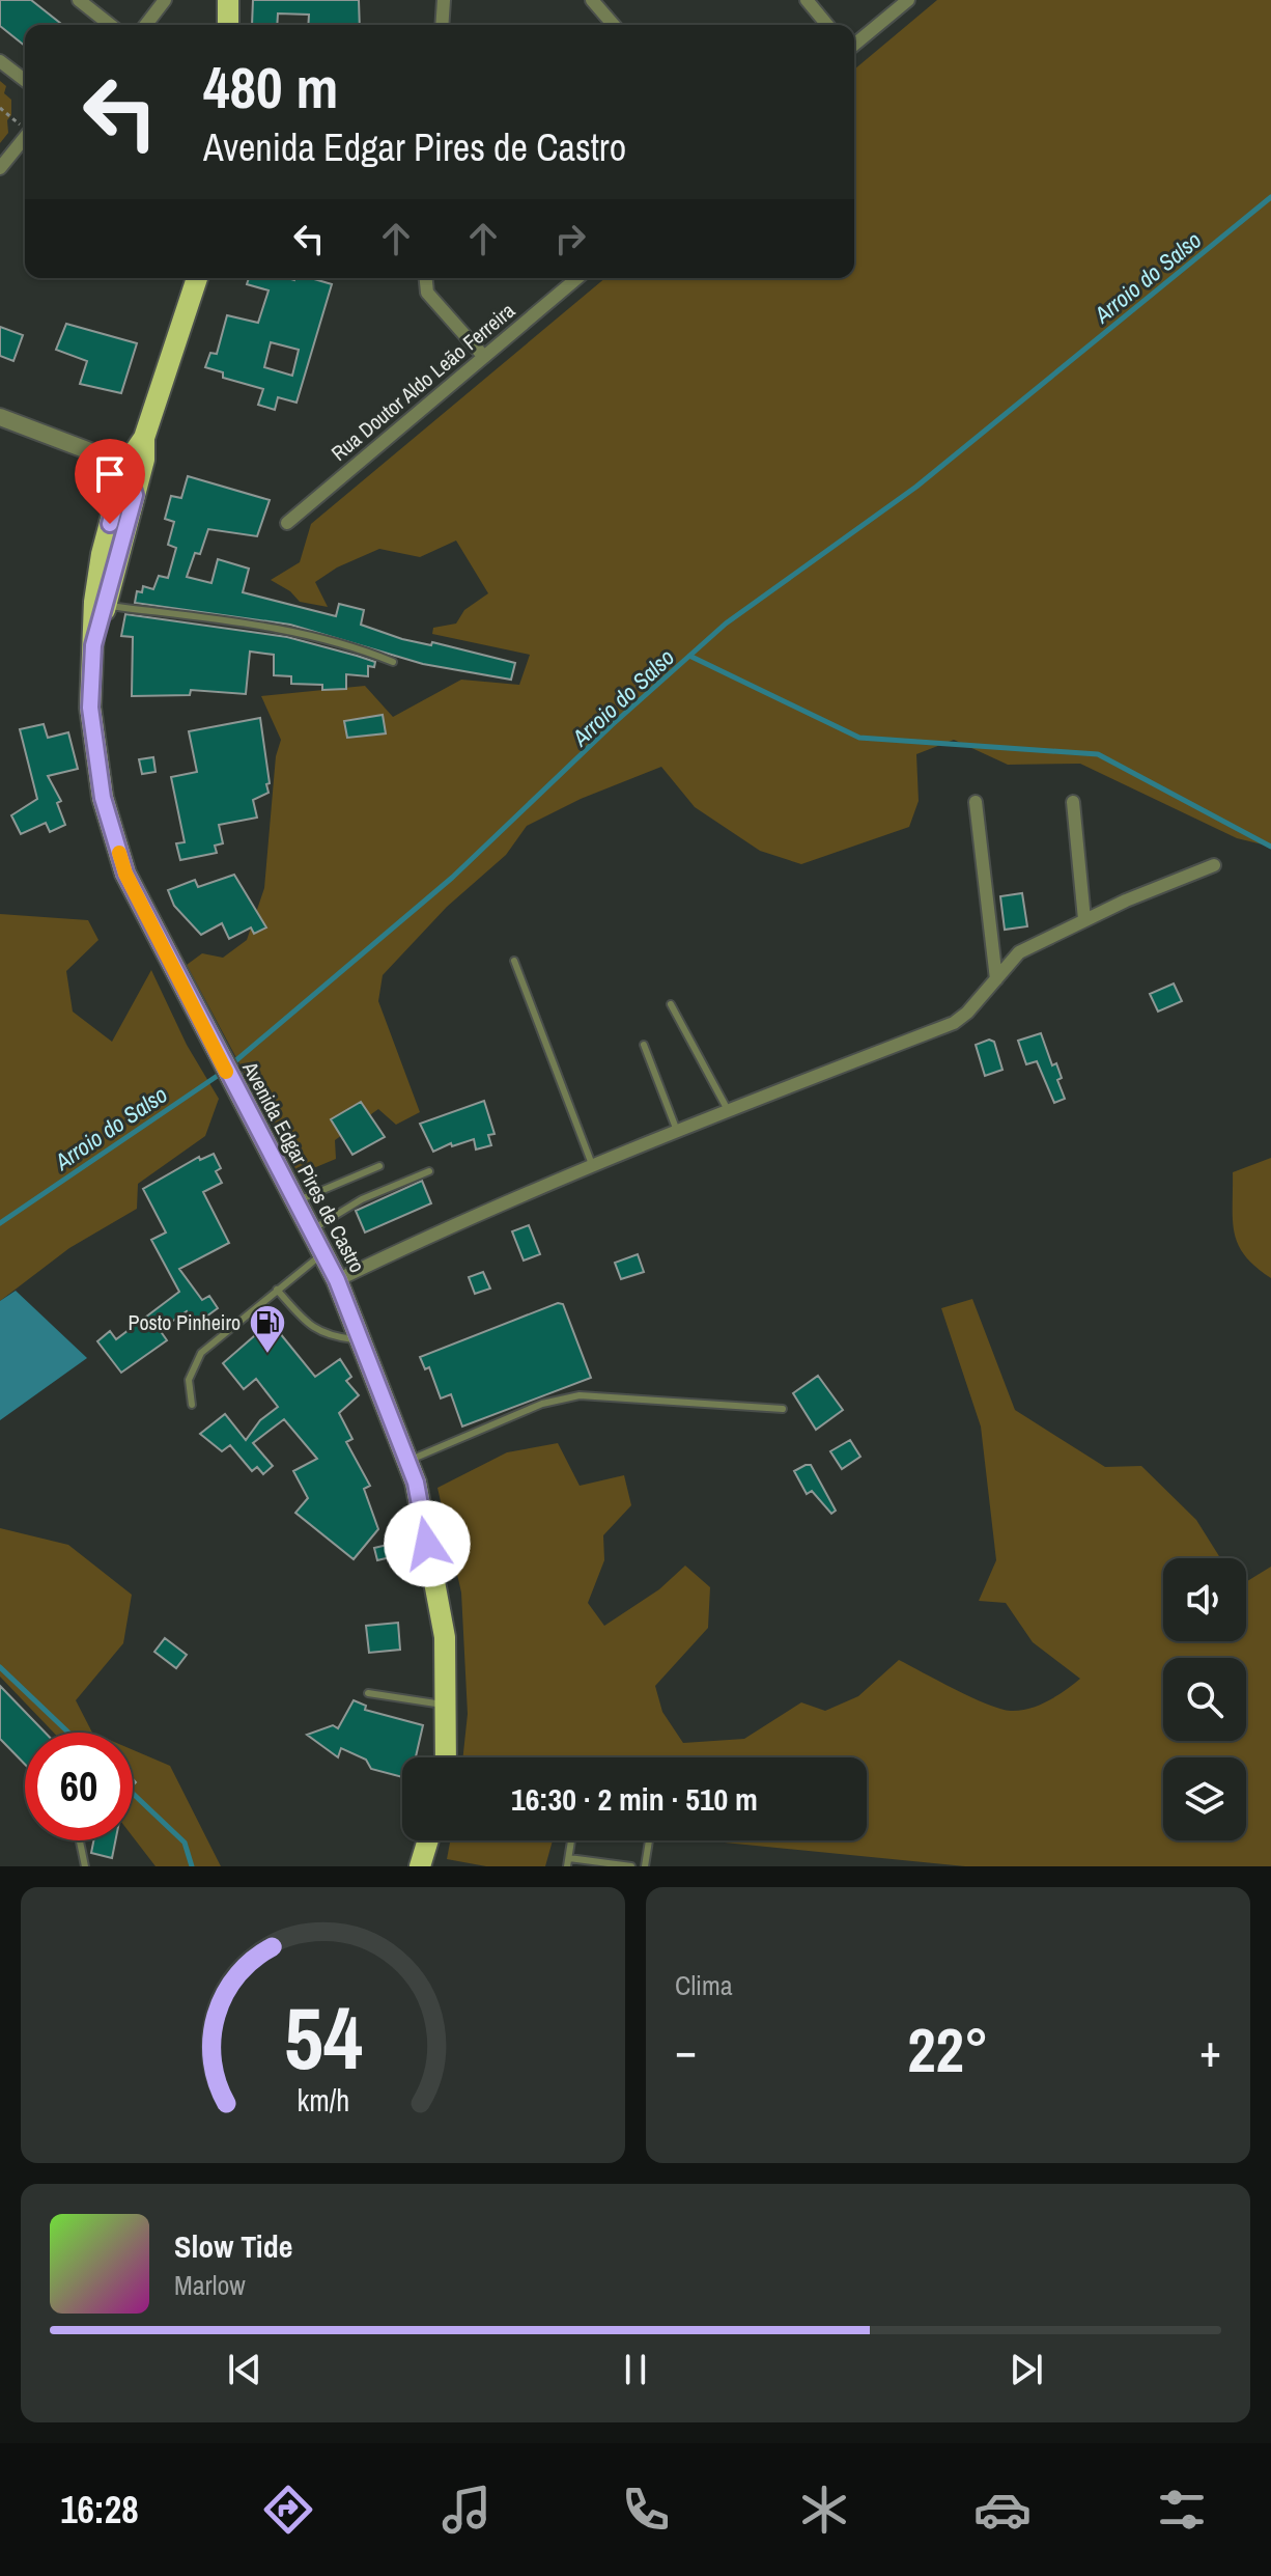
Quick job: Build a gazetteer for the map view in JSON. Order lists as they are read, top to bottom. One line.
{"streets":{"main road":["Avenida Edgar Pires de Castro"],"street":["Rua Doutor Aldo Leão Ferreira"]},"water":["Arroio do Salso"],"places":{"fuel station":["Posto Pinheiro"]},"page":{"turn":["480 m","Avenida Edgar Pires de Castro"],"limit":"60","trip":"16:30 · 2 min · 510 m","tile":"Clima","heat":["−","22°","+"],"song":["Slow Tide","Marlow"],"tabs":"16:28","gauge":["54","km/h"]}}
